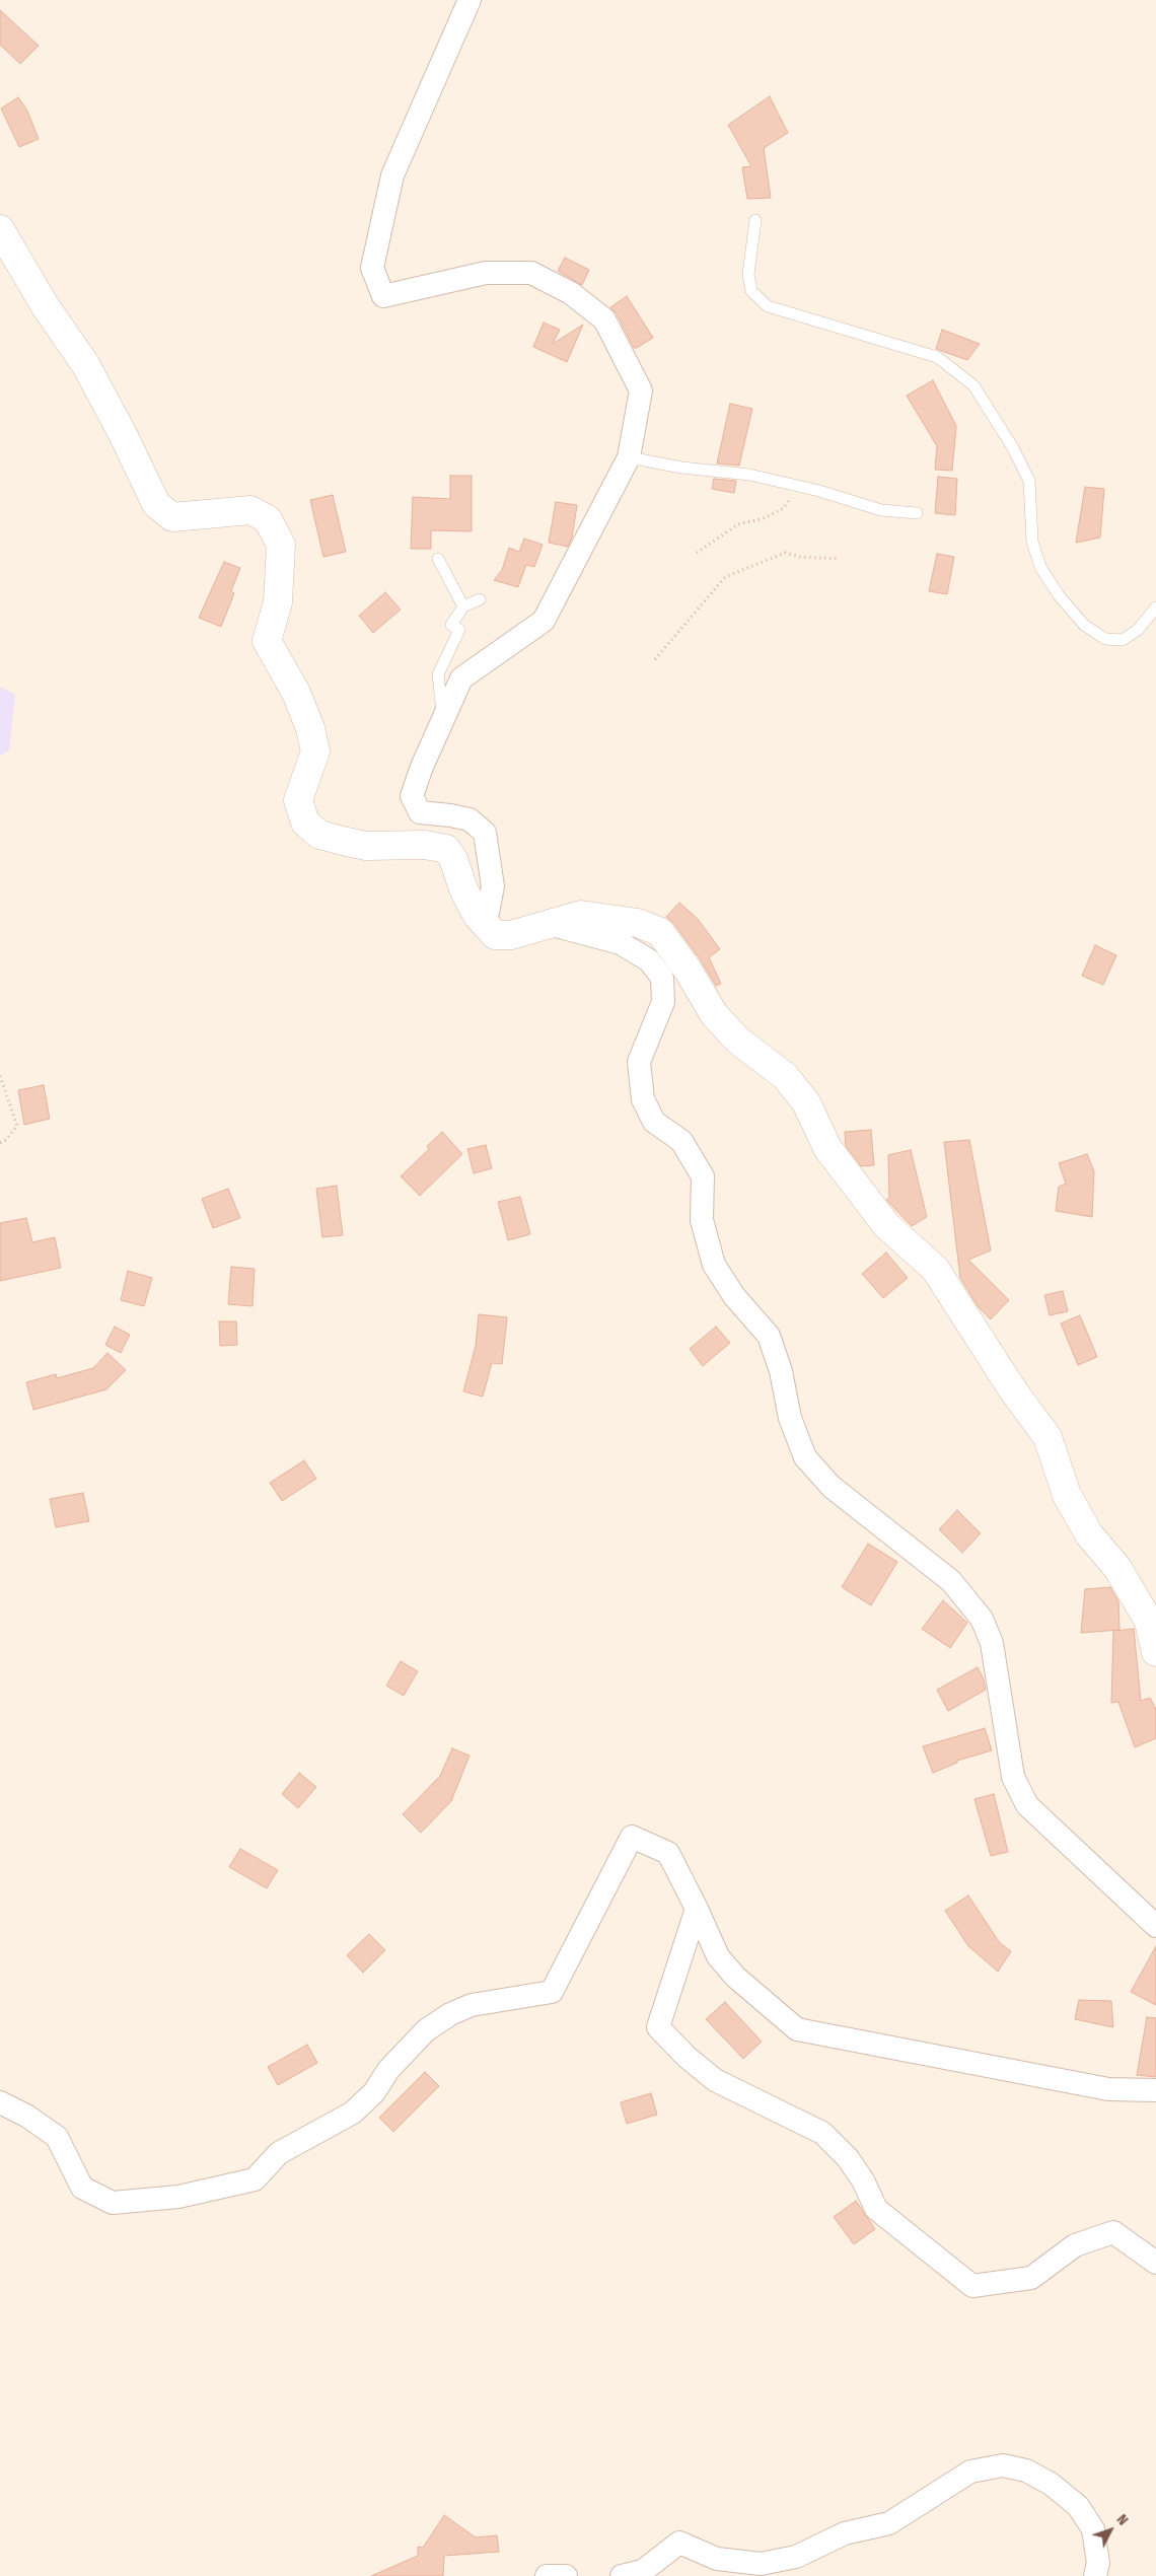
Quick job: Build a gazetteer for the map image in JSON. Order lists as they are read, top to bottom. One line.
{"north":"top right"}
